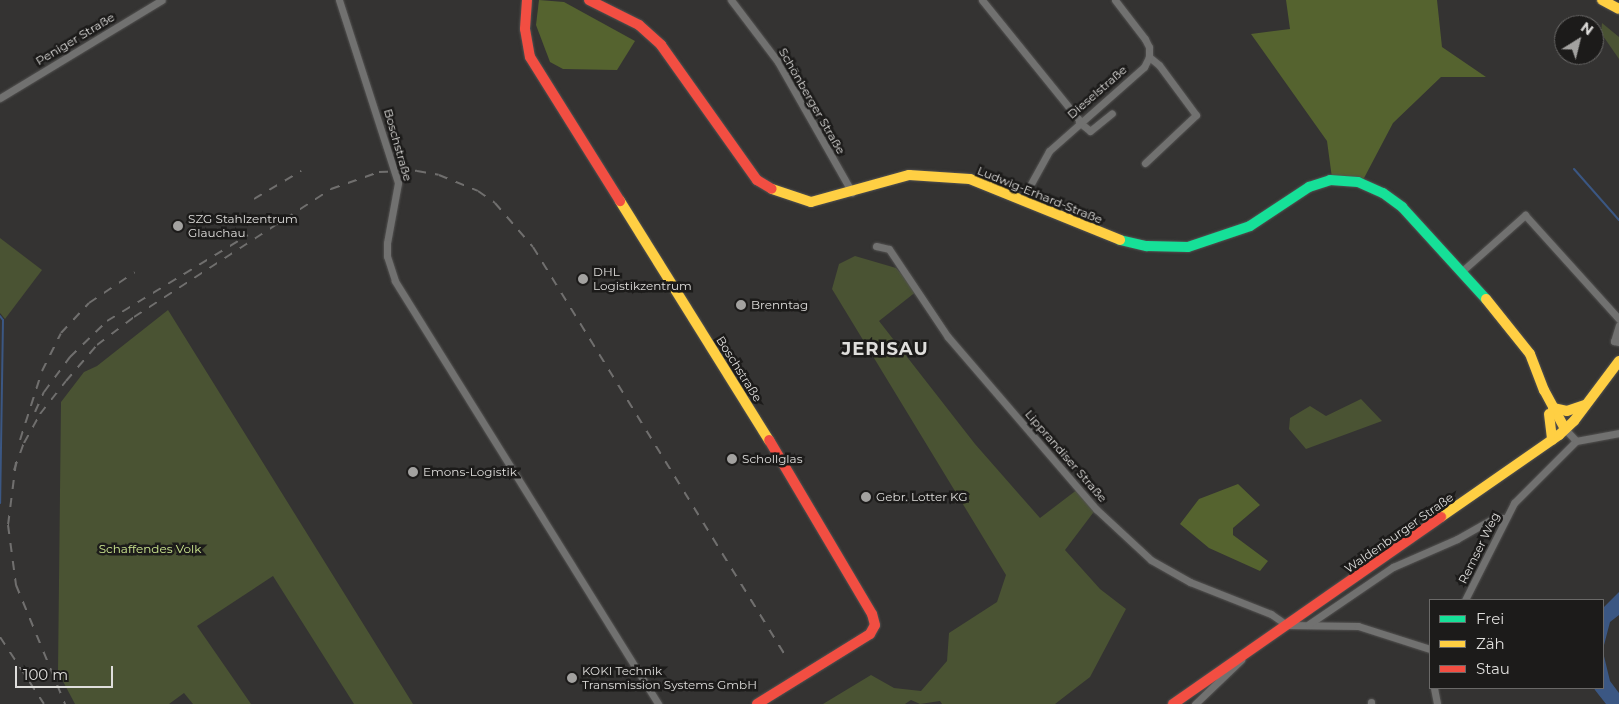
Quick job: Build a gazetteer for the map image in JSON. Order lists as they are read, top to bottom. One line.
{"streets":{"main road":["Boschstraße","Ludwig-Erhard-Straße","Waldenburger Straße"],"street":["Peniger Straße","Dieselstraße","Schönberger Straße","Lipprandiser Straße","Remser Weg"]},"crossings":[["Dieselstraße","Ludwig-Erhard-Straße"],["Schönberger Straße","Ludwig-Erhard-Straße"],["Ludwig-Erhard-Straße","Waldenburger Straße"],["Lipprandiser Straße","Waldenburger Straße"]],"districts":["JERISAU"],"parks":["Schaffendes Volk"],"places":["SZG Stahlzentrum Glauchau","DHL Logistikzentrum","Brenntag","Schollglas","Emons-Logistik","Gebr. Lotter KG","KOKI Technik Transmission Systems GmbH"],"legend":["Frei","Zäh","Stau"],"scale_bar":"100 m","north":"top right"}
